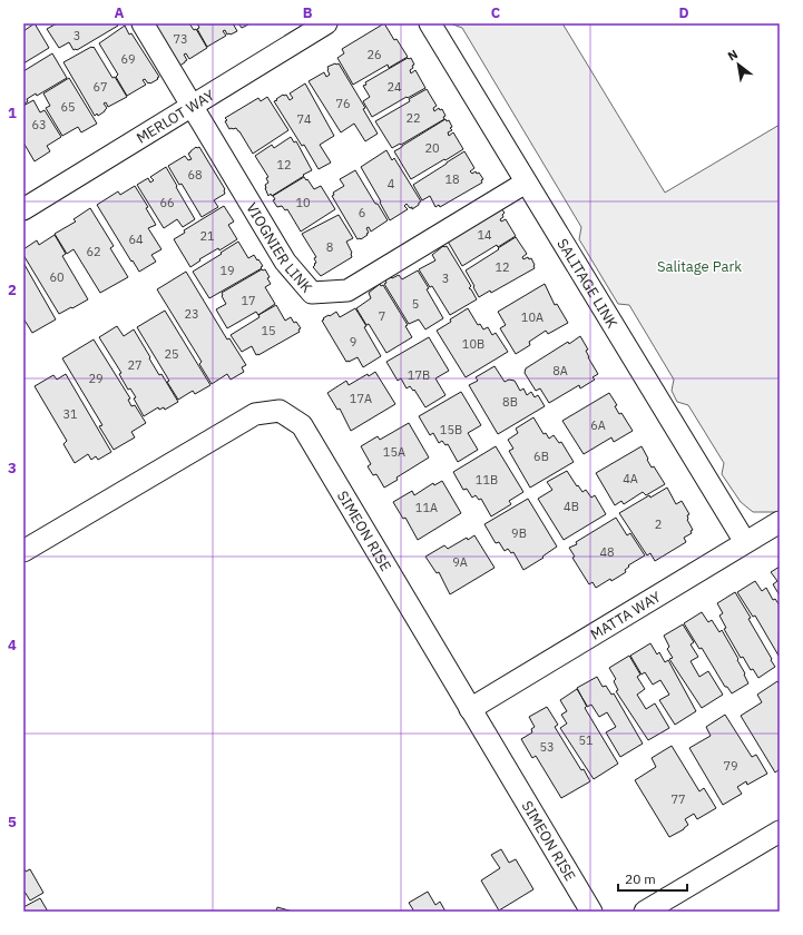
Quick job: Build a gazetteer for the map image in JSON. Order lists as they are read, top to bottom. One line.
{"streets":{"street":["MERLOT WAY","VIOGNIER LINK","SALITAGE LINK","SIMEON RISE","MATTA WAY"]},"crossings":[["MERLOT WAY","VIOGNIER LINK"],["VIOGNIER LINK","SALITAGE LINK"],["SALITAGE LINK","MATTA WAY"],["SIMEON RISE","MATTA WAY"]],"parks":["Salitage Park"],"house_numbers":["3","73","26","69","67","24","76","65","22","74","63","20","12","68","18","4","66","10","6","14","21","64","8","62","12","19","60","3","17","5","23","7","10A","15","9","10B","25","27","8A","17B","29","17A","8B","31","6A","15B","15A","6B","4A","11B","4B","11A","2","9B","48","9A","51","53","79","77"],"scale_bar":"20 m","north":"top left","grid":{"columns":["A","B","C","D"],"rows":["1","2","3","4","5"]}}
